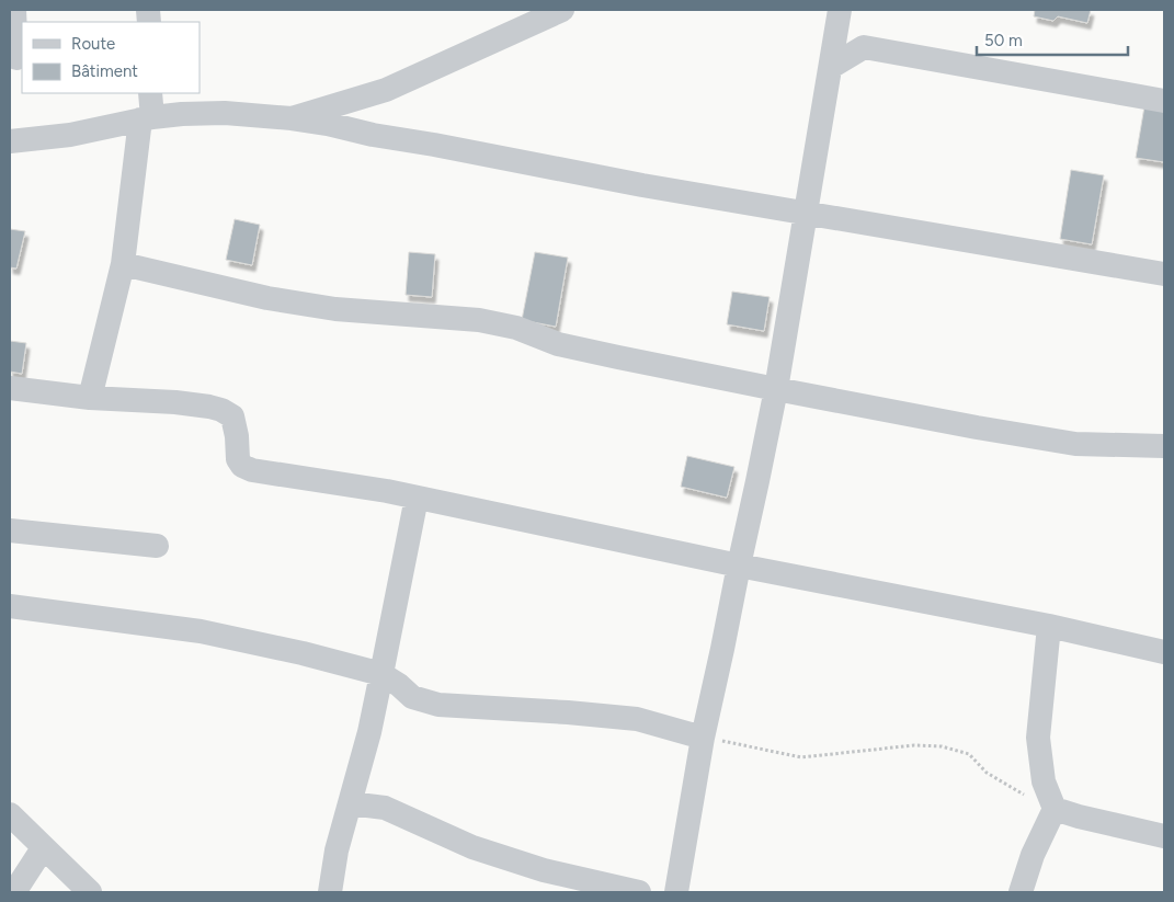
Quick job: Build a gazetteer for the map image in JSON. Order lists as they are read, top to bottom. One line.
{"legend":["Route","Bâtiment"],"scale_bar":"50 m"}
